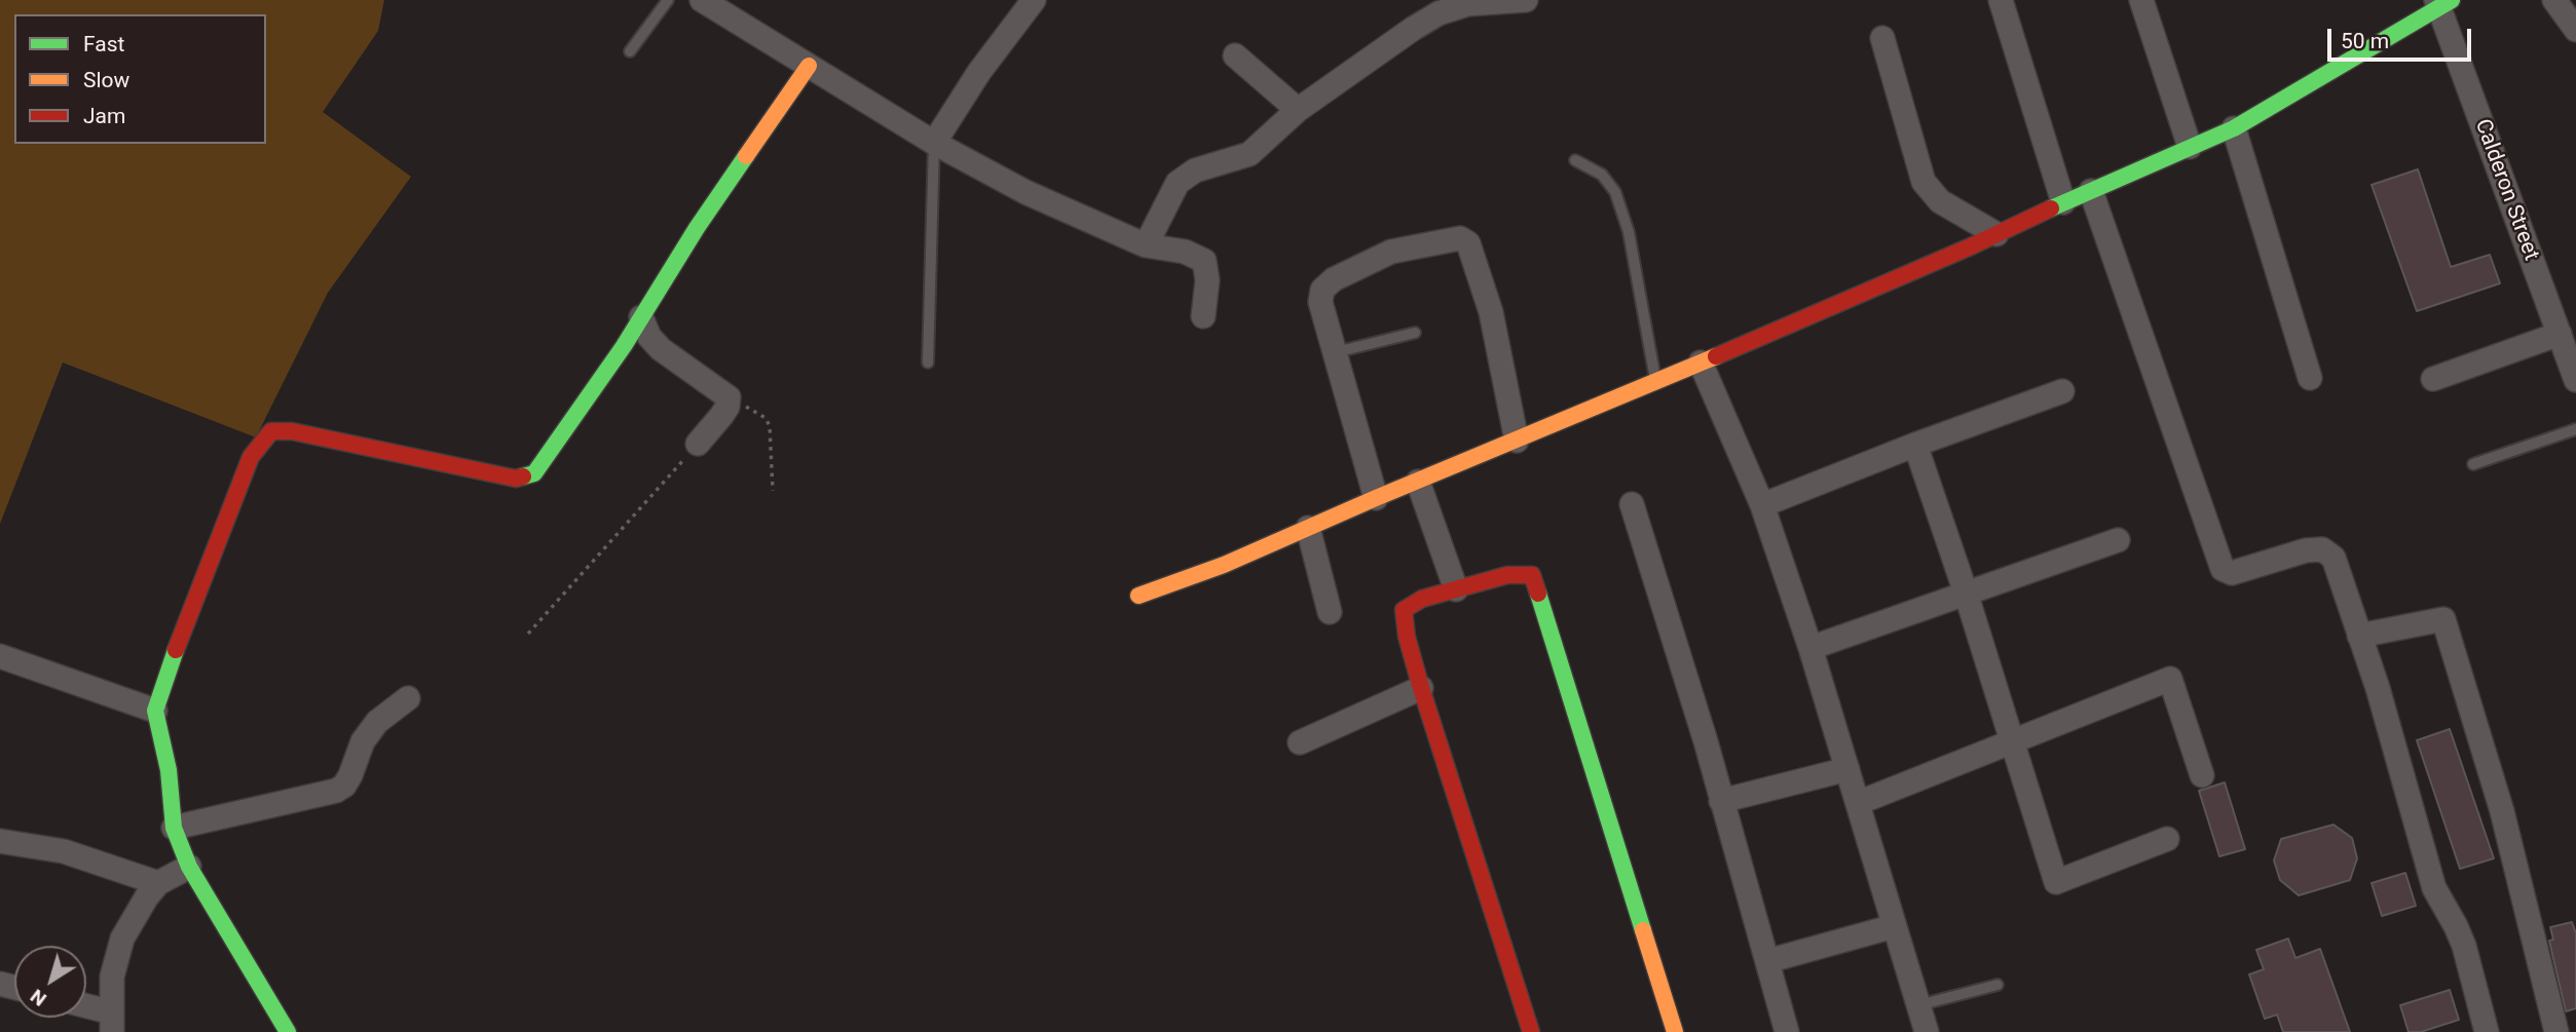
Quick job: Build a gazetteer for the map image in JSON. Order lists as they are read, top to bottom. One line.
{"streets":{"street":["Calderon Street"]},"legend":["Fast","Slow","Jam"],"scale_bar":"50 m","north":"bottom left"}
